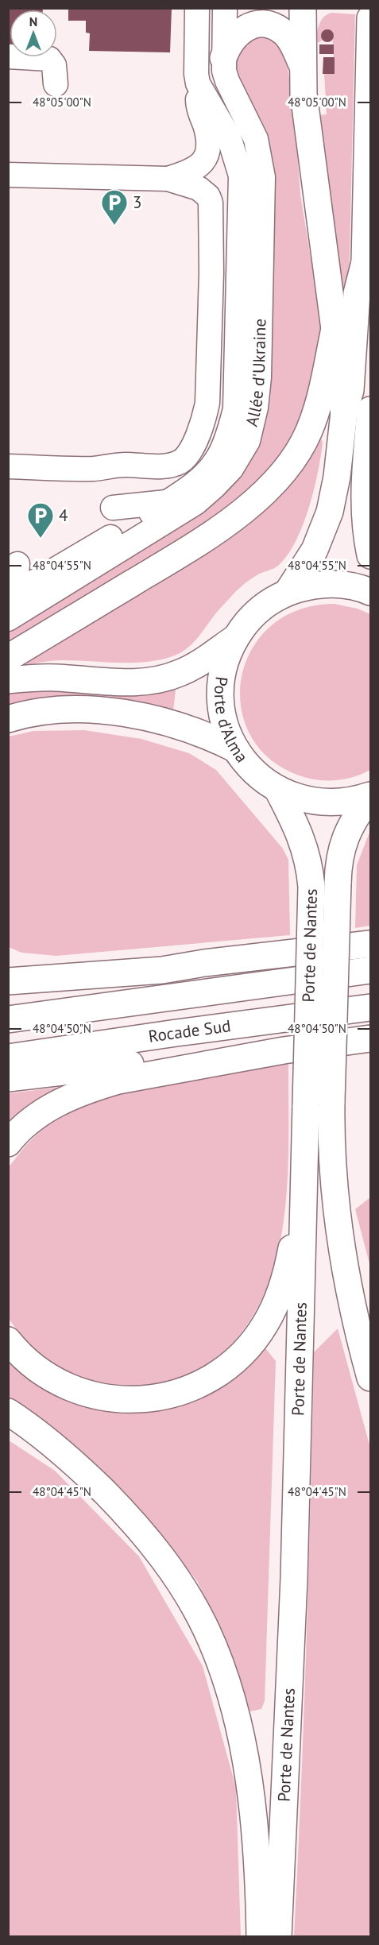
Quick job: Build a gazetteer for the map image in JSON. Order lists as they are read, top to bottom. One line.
{"streets":{"highway":["Porte d'Alma","Porte de Nantes","Rocade Sud"],"street":["Allée d'Ukraine"]},"crossings":[["Porte d'Alma","Porte de Nantes"]],"places":{"parking":["3","4"]},"north":"top","coordinates":["48°05'00\"N","48°04'55\"N","48°04'50\"N","48°04'45\"N"]}
